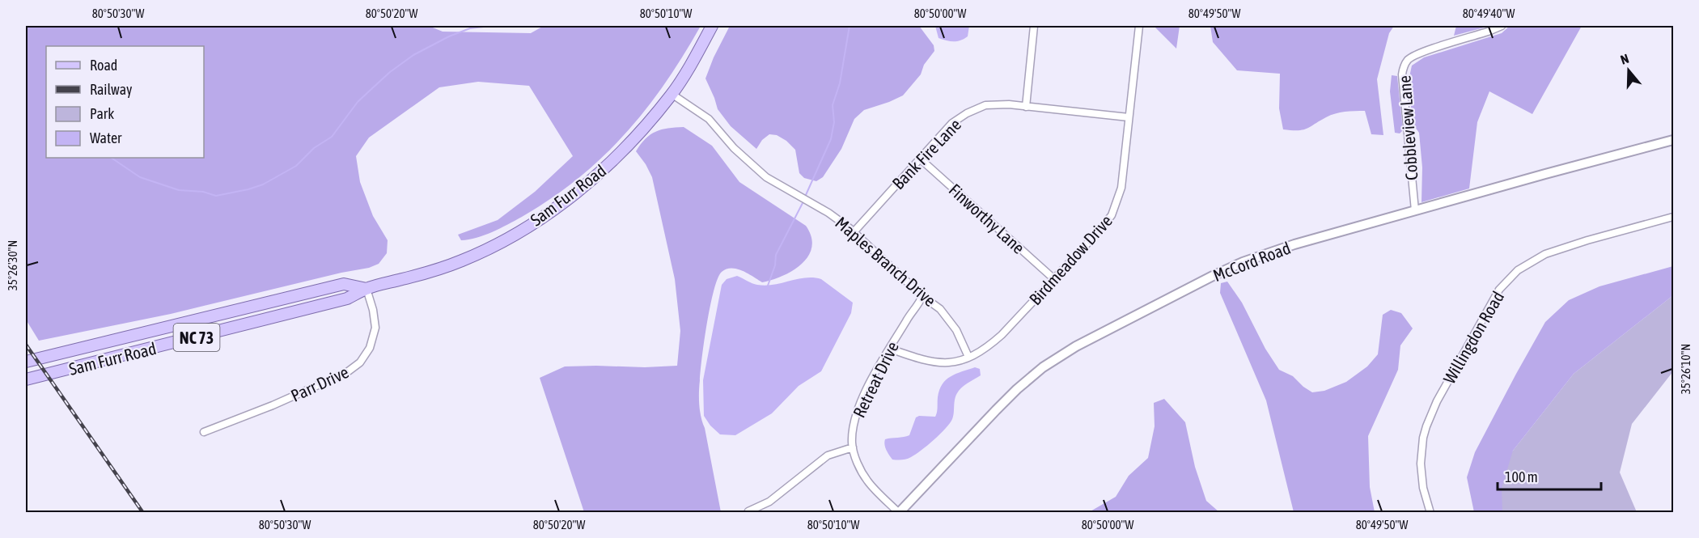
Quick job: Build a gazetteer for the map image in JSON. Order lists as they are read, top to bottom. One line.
{"streets":{"main road":["Sam Furr Road","NC 73"],"street":["Cobbleview Lane","Bank Fire Lane","Finworthy Lane","Birdmeadow Drive","Maples Branch Drive","McCord Road","Willingdon Road","Retreat Drive","Parr Drive"]},"crossings":[["Cobbleview Lane","McCord Road"],["Bank Fire Lane","Finworthy Lane"],["Bank Fire Lane","Birdmeadow Drive"],["Bank Fire Lane","Maples Branch Drive"],["Sam Furr Road","Maples Branch Drive"],["Sam Furr Road","Parr Drive"],["Finworthy Lane","Birdmeadow Drive"],["Birdmeadow Drive","Maples Branch Drive"],["Birdmeadow Drive","Retreat Drive"],["Maples Branch Drive","Retreat Drive"],["McCord Road","Retreat Drive"]],"legend":["Road","Railway","Park","Water"],"scale_bar":"100 m","north":"top","coordinates":["80°50'30\"W","80°50'20\"W","80°50'10\"W","80°50'00\"W","80°49'50\"W","80°49'40\"W","35°26'30\"N","35°26'10\"N"]}
